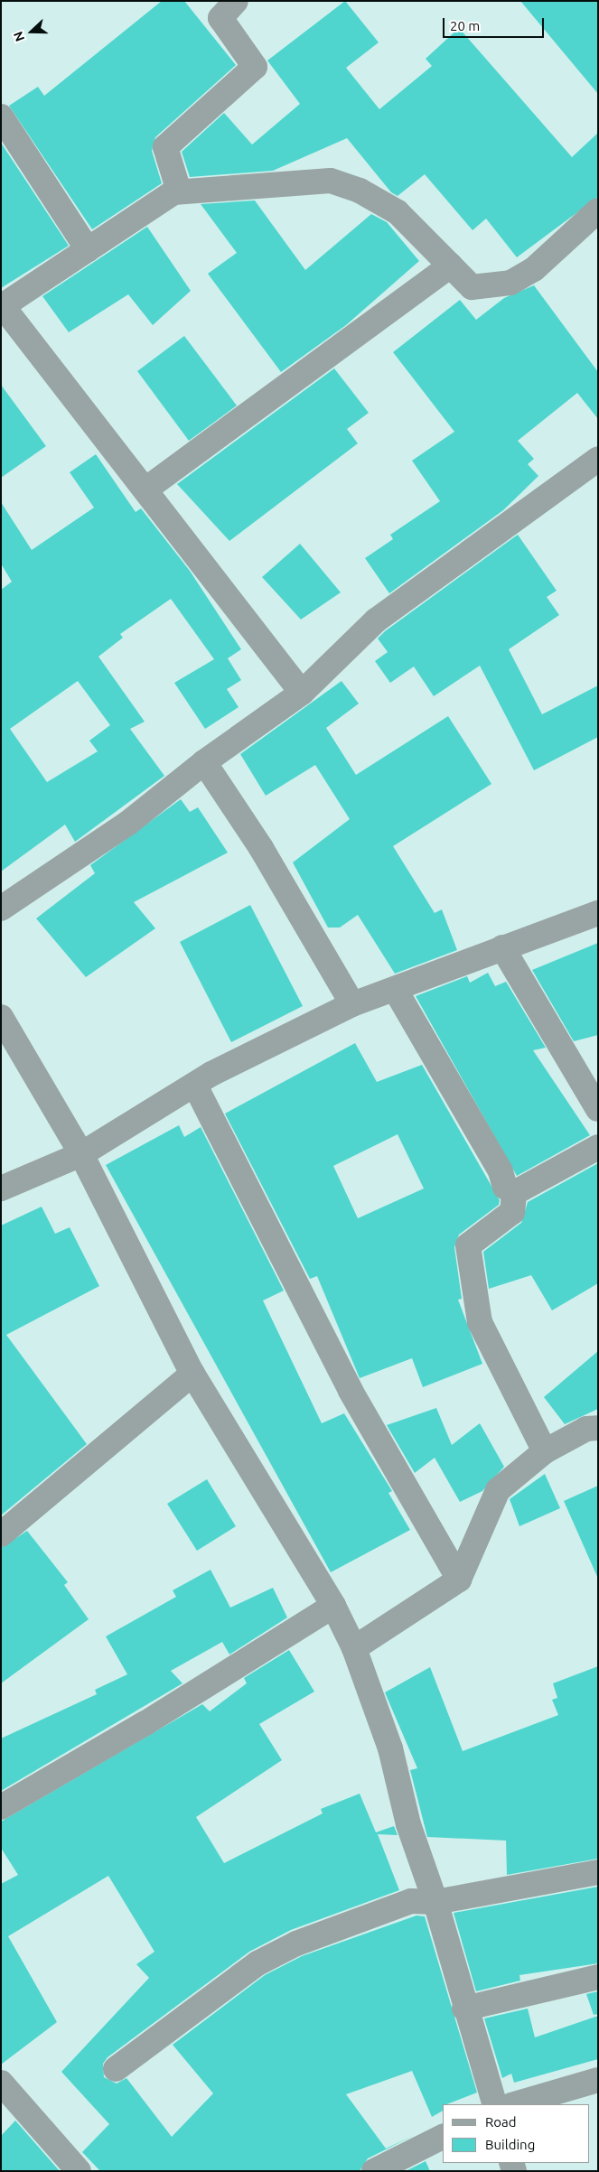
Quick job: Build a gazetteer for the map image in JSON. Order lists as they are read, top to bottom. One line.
{"legend":["Road","Building"],"scale_bar":"20 m","north":"left"}
